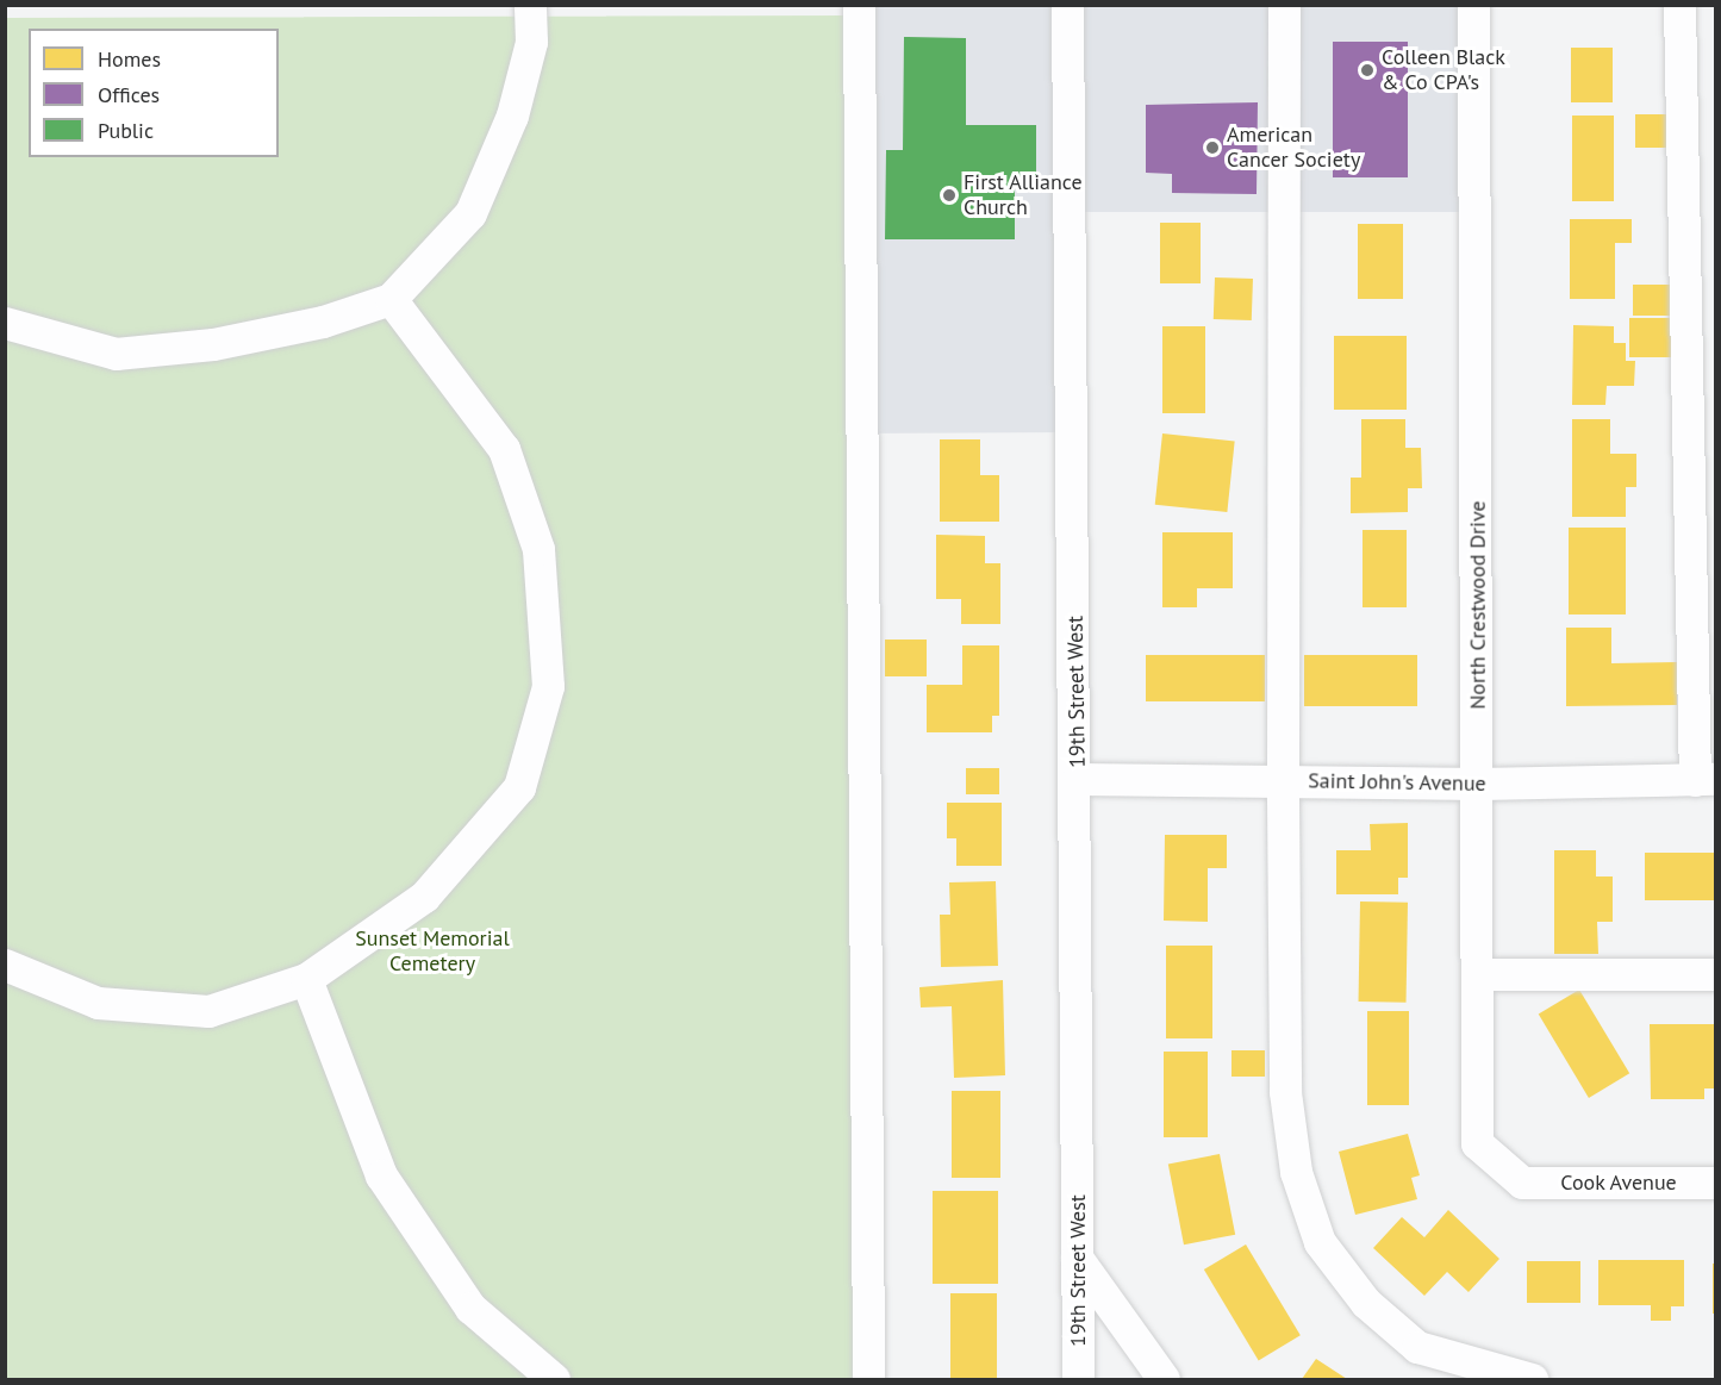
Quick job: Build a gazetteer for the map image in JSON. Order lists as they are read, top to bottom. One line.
{"streets":{"street":["North Crestwood Drive","19th Street West","Saint John's Avenue","Cook Avenue"]},"crossings":[["North Crestwood Drive","Saint John's Avenue"],["North Crestwood Drive","Cook Avenue"],["19th Street West","Saint John's Avenue"]],"parks":["Sunset Memorial Cemetery"],"places":["Colleen Black & Co CPA's","American Cancer Society","First Alliance Church"],"legend":["Homes","Offices","Public"]}
